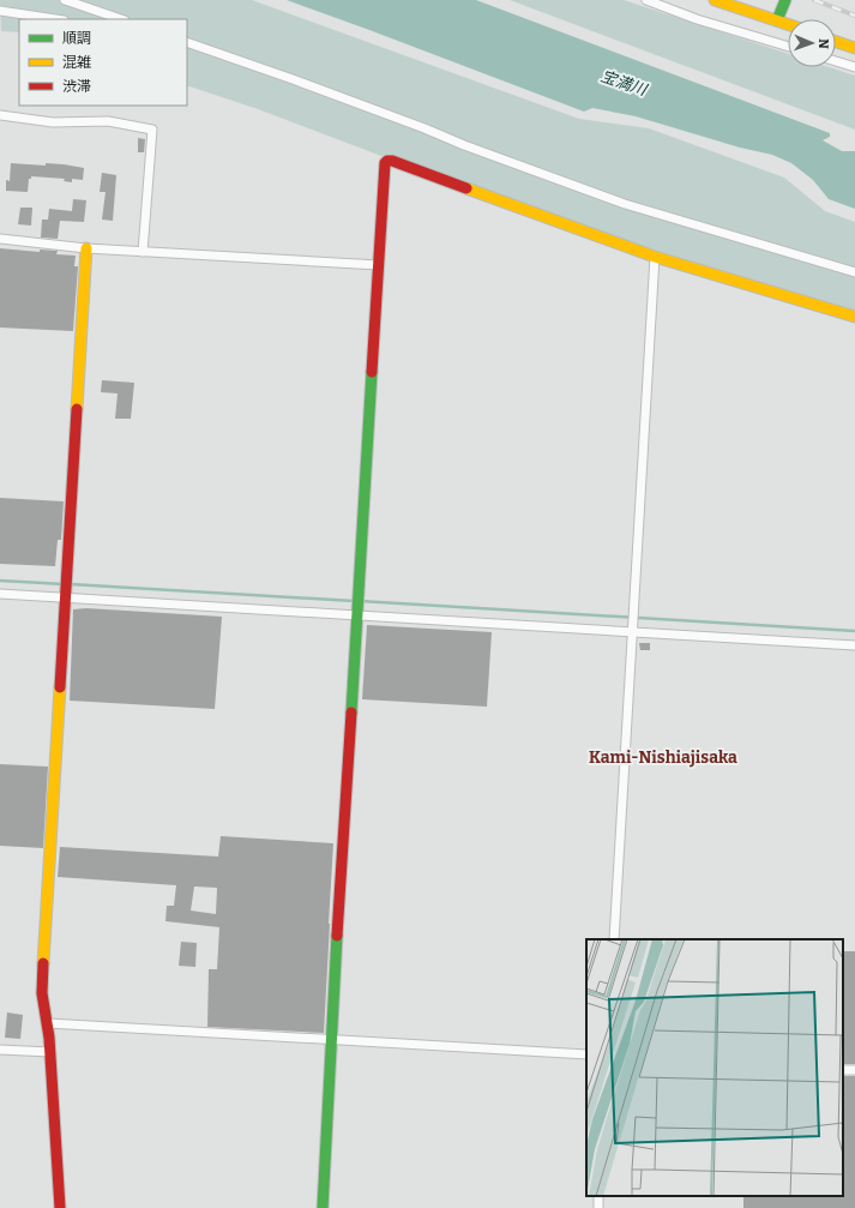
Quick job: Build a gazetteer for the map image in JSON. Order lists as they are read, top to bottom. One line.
{"districts":["Kami-Nishiajisaka"],"water":["宝満川"],"legend":["順調","混雑","渋滞"],"north":"right"}
